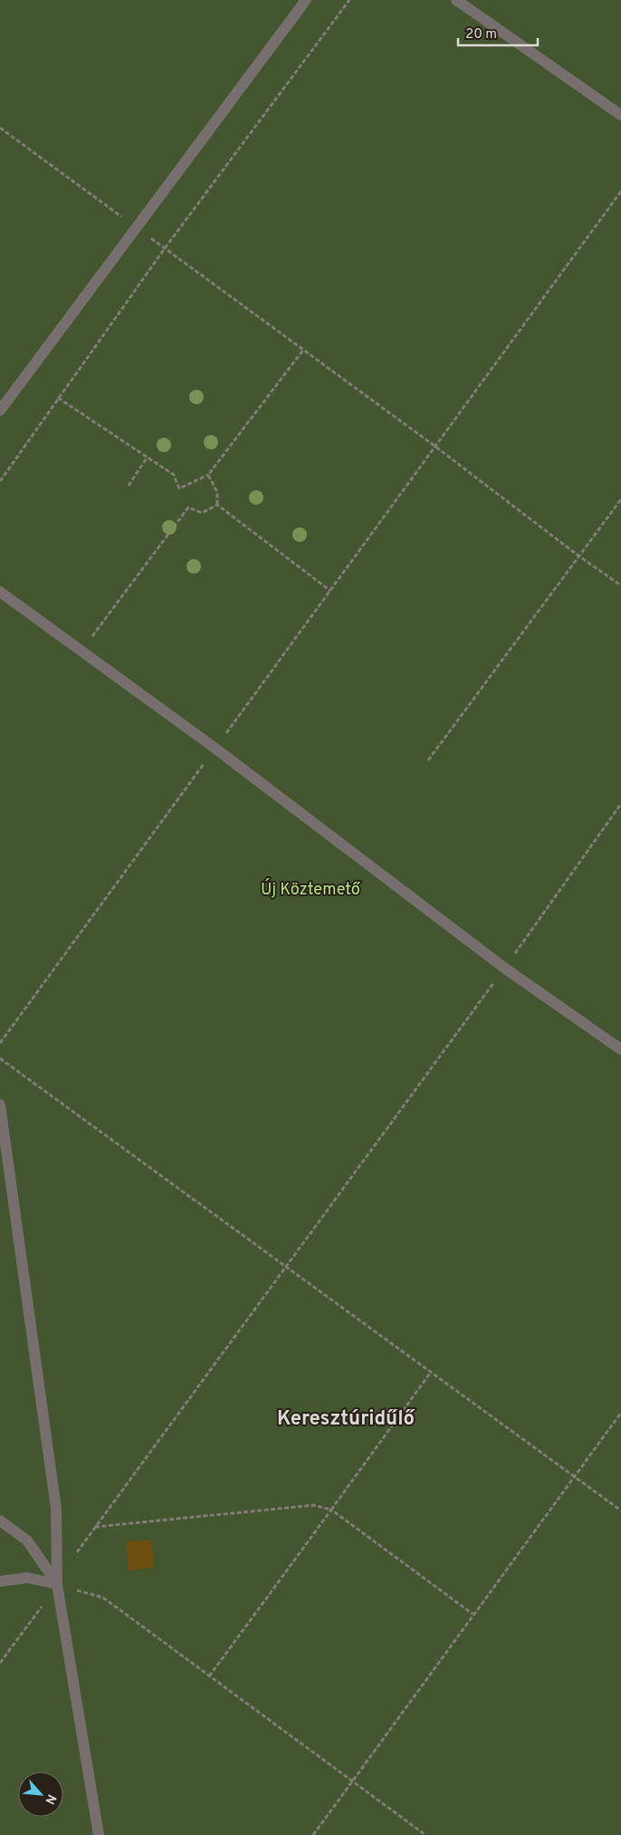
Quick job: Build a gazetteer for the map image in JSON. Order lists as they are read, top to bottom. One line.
{"districts":["Keresztúridűlő"],"parks":["Új Köztemető"],"scale_bar":"20 m","north":"bottom right"}
